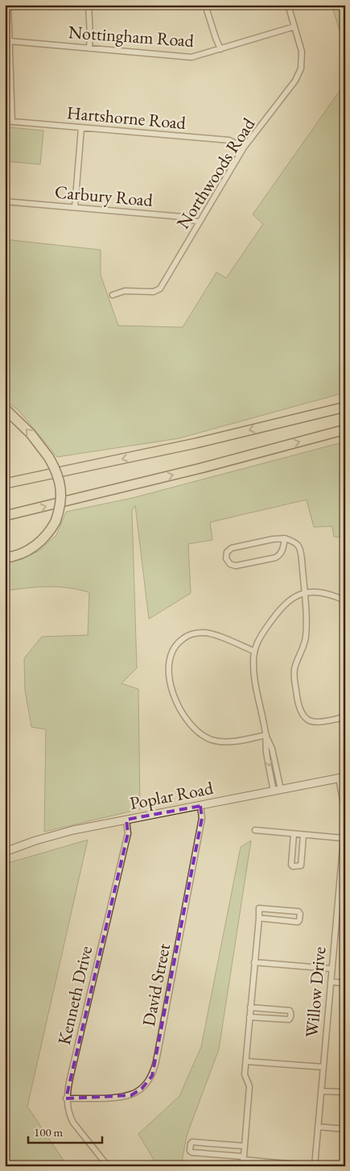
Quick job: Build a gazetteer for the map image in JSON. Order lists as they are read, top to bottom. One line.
{"streets":{"street":["Nottingham Road","Hartshorne Road","Northwoods Road","Carbury Road","Poplar Road","David Street","Willow Drive","Kenneth Drive"]},"crossings":[["Nottingham Road","Northwoods Road"],["Hartshorne Road","Northwoods Road"],["Northwoods Road","Carbury Road"],["Poplar Road","David Street"],["Poplar Road","Kenneth Drive"],["David Street","Kenneth Drive"]],"scale_bar":"100 m"}
